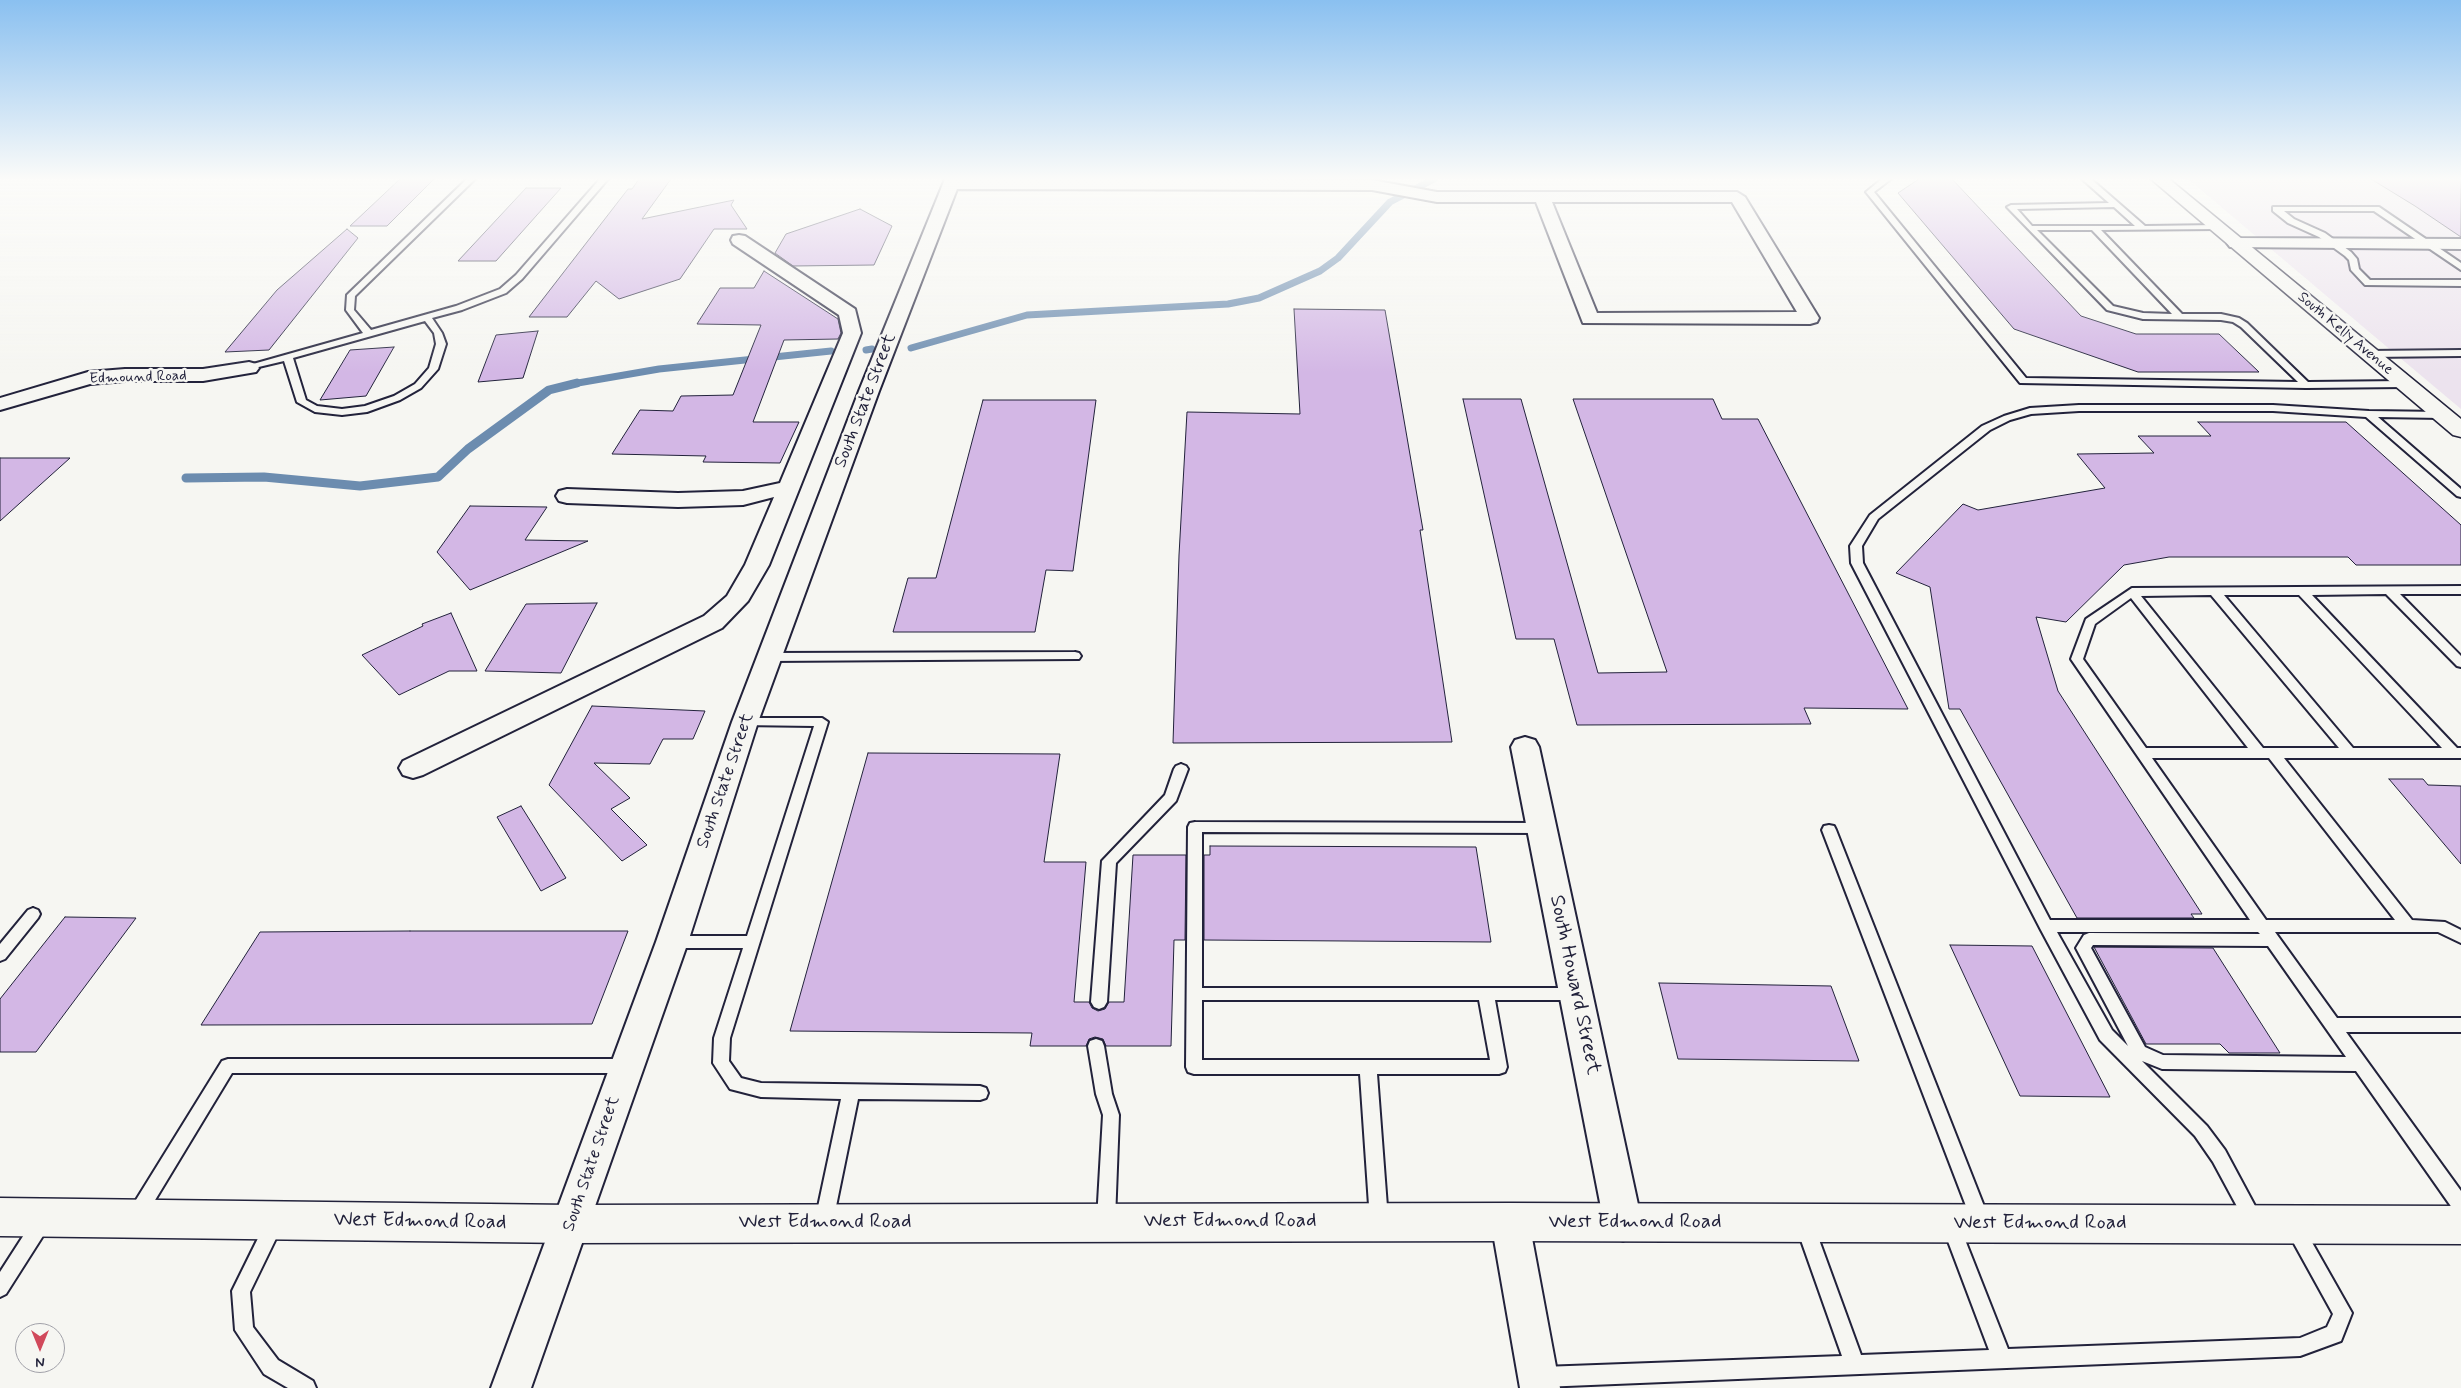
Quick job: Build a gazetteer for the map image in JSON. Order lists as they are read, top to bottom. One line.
{"streets":{"main road":["South Kelly Avenue","West Edmond Road"],"street":["Edmound Road","South State Street","South Howard Street"]},"crossings":[["South State Street","West Edmond Road"],["South Howard Street","West Edmond Road"]],"north":"bottom"}
